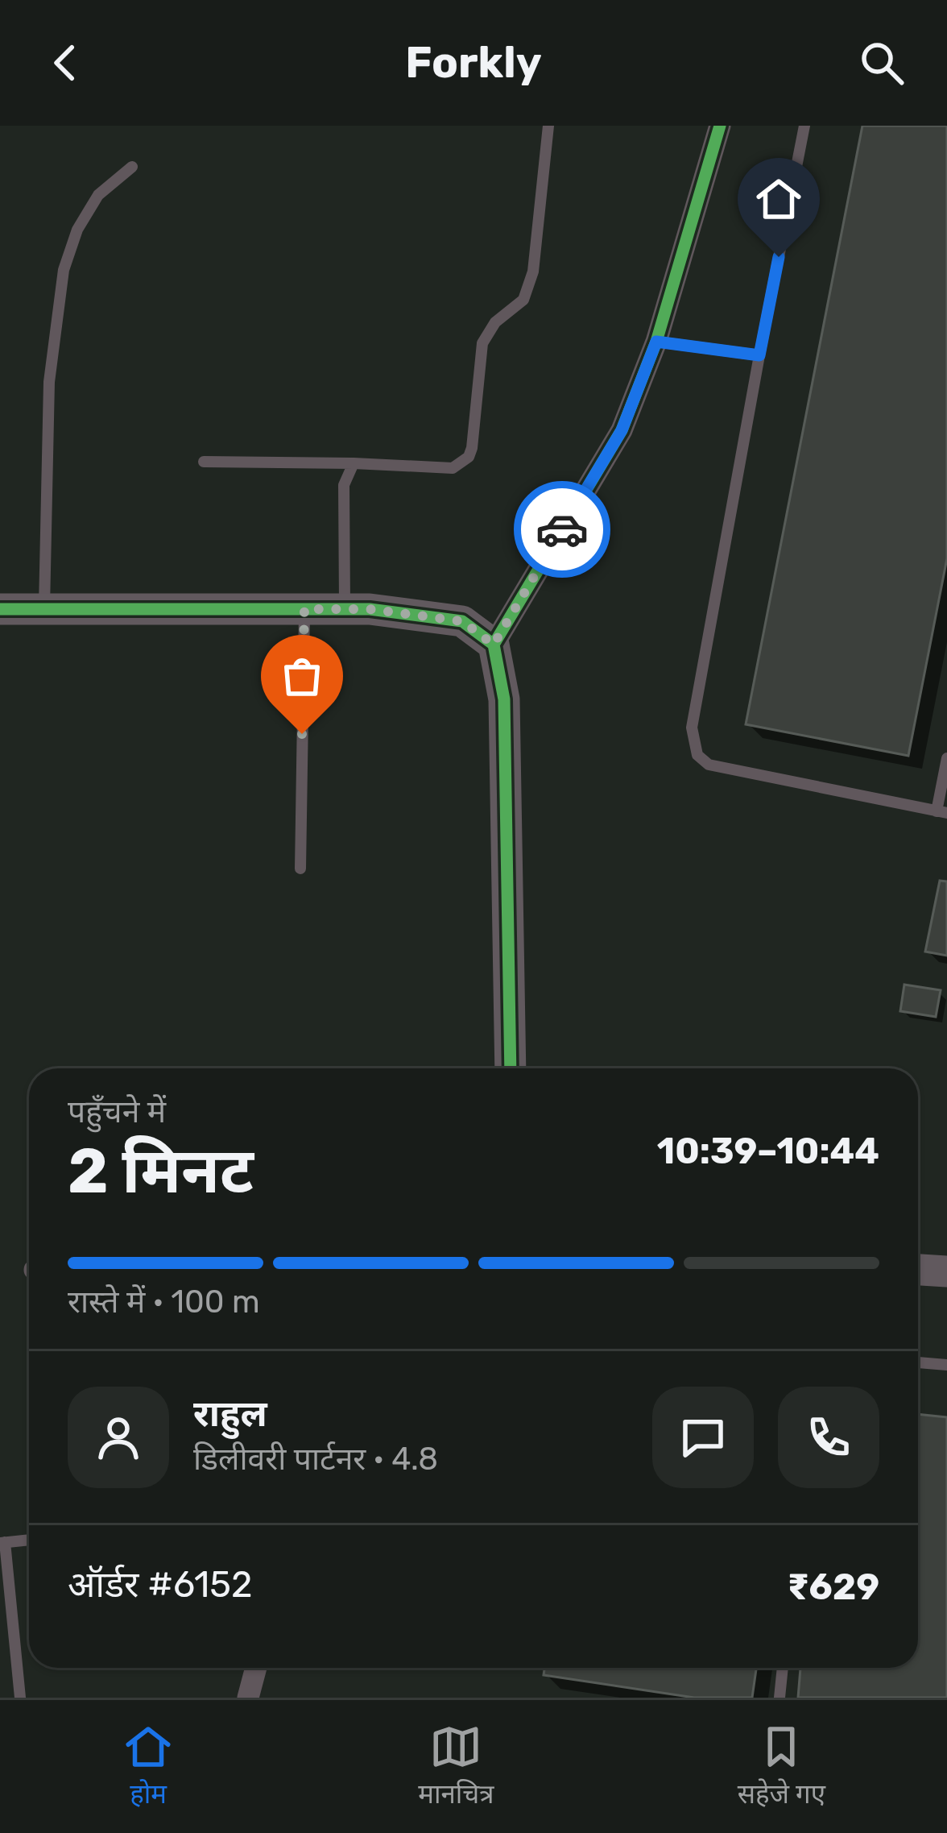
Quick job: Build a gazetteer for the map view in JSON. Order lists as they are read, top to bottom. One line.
{"page":{"header":"Forkly","heading":["2 मिनट","पहुँचने में","10:39–10:44"],"panel":["राहुल","डिलीवरी पार्टनर · 4.8","ऑर्डर #6152","₹629"],"bar":"रास्ते में · 100 m","tabs":["होम","मानचित्र","सहेजे गए"]}}
